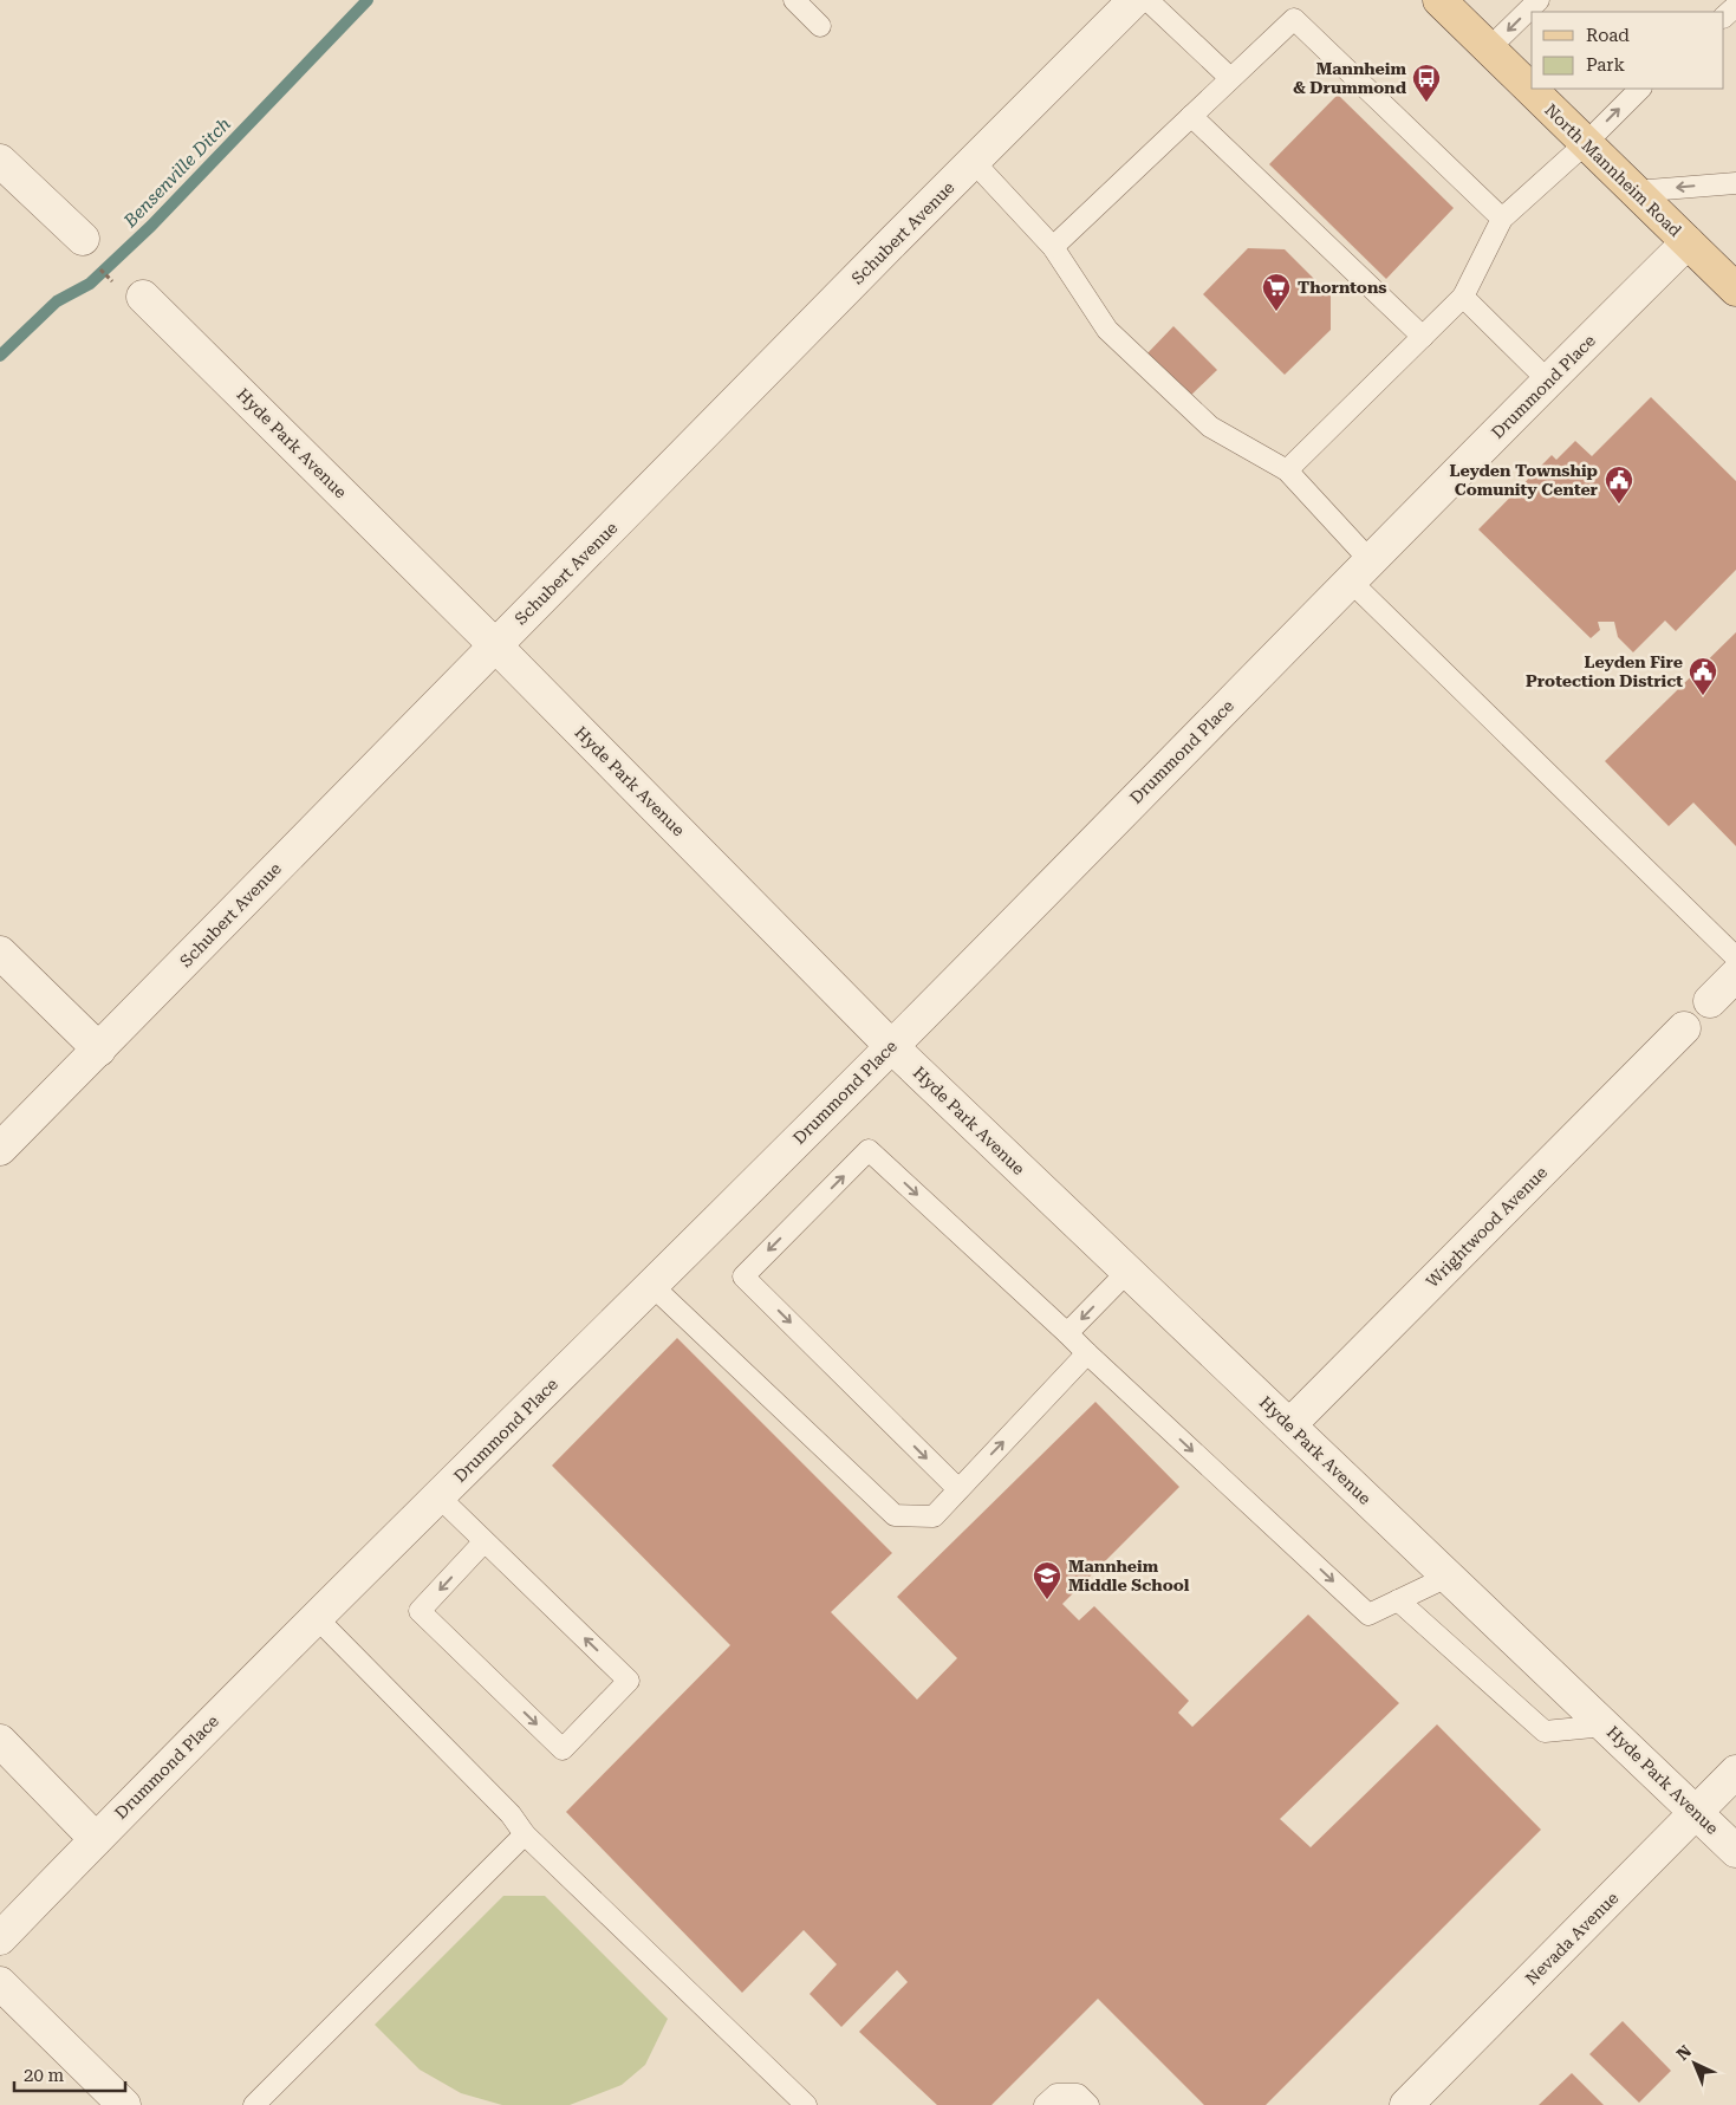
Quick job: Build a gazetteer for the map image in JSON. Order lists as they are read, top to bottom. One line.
{"streets":{"main road":["North Mannheim Road"],"street":["Schubert Avenue","Drummond Place","Hyde Park Avenue","Wrightwood Avenue","Nevada Avenue"]},"crossings":[["North Mannheim Road","Drummond Place"],["Schubert Avenue","Hyde Park Avenue"],["Drummond Place","Hyde Park Avenue"],["Hyde Park Avenue","Wrightwood Avenue"],["Hyde Park Avenue","Nevada Avenue"]],"water":["Bensenville Ditch"],"places":{"bus stop":["Mannheim & Drummond"],"supermarket":["Thorntons"],"public building":["Leyden Township Comunity Center","Leyden Fire Protection District"],"school or university":["Mannheim Middle School"]},"legend":["Road","Park"],"scale_bar":"20 m","north":"top left"}
